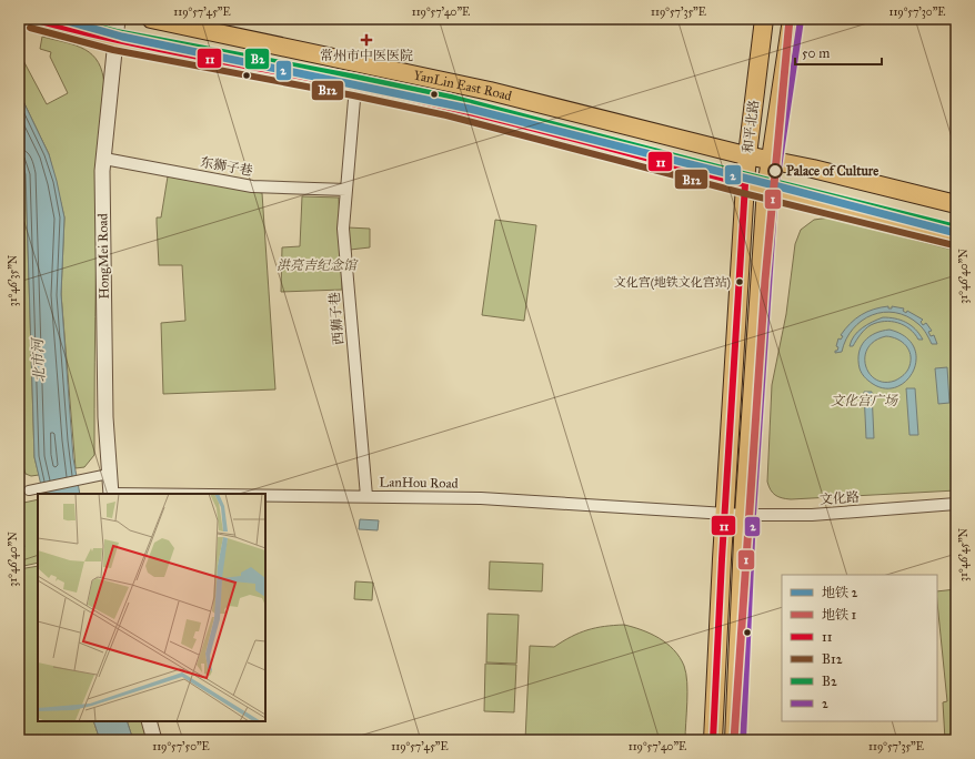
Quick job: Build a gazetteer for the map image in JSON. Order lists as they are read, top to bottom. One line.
{"streets":{"main road":["YanLin East Road","和平北路"],"street":["东狮子巷","HongMei Road","西狮子巷","LanHou Road","文化路"]},"crossings":[["YanLin East Road","和平北路"],["和平北路","LanHou Road"],["和平北路","文化路"],["东狮子巷","HongMei Road"],["东狮子巷","西狮子巷"],["西狮子巷","LanHou Road"],["LanHou Road","文化路"]],"water":["北市河"],"parks":["洪亮吉纪念馆","文化宫广场"],"places":{"health":["常州市中医医院"],"other":["Palace of Culture","文化宫(地铁文化宫站)"]},"lines":["metro line 2","metro line 1","transit line 11","transit line B2","transit line 2","transit line B12"],"legend":["地铁 2","地铁 1","11","B12","B2","2"],"scale_bar":"50 m","coordinates":["119°57'45\"E","119°57'40\"E","119°57'35\"E","119°57'30\"E","31°46'40\"N","31°46'35\"N","31°46'45\"N","119°57'50\"E"]}
